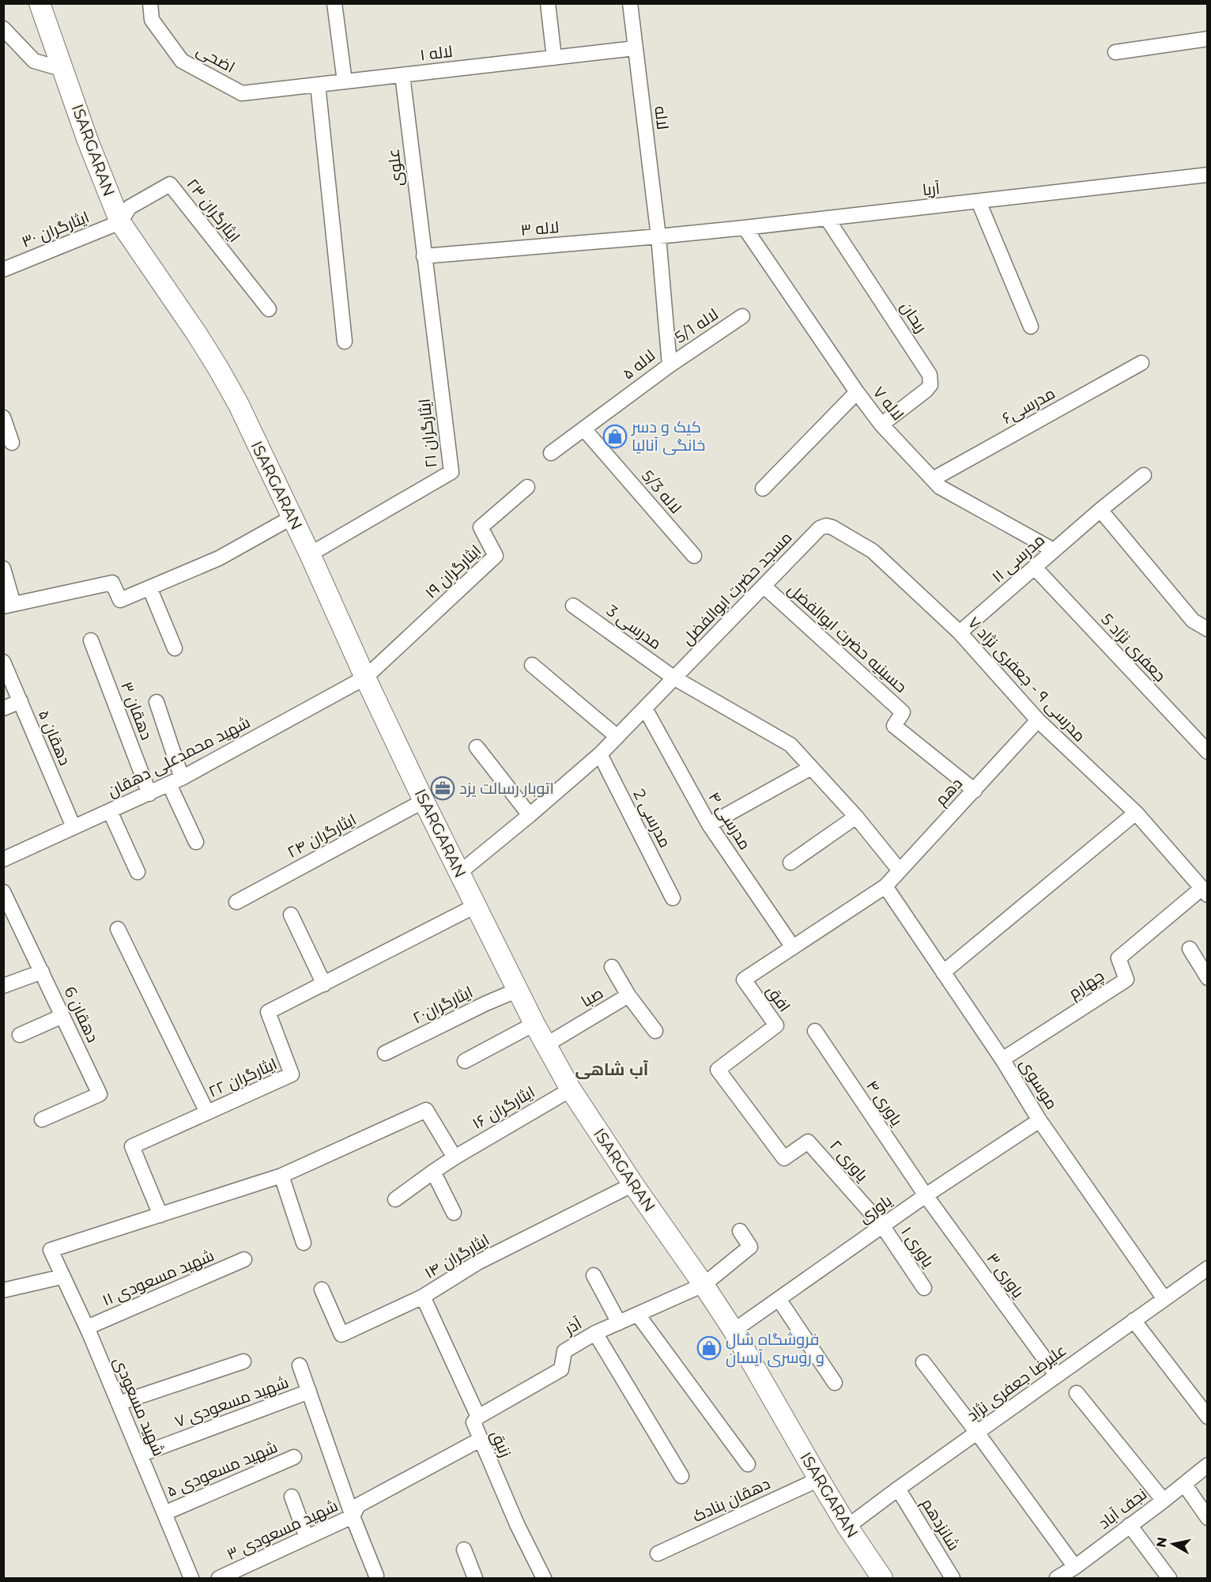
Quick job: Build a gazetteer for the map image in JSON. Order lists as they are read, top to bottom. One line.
{"streets":{"main road":["ISARGARAN"],"street":["لاله ۱","اضحی","لاله","علوی","آریا","ایثارگران ۲۳","لاله ۳","ایثارگران ۳۰","ریحان","لاله 5/1","لاله ۵","لاله ۷","مدرسی۶","ایثارگران ۲۱","لاله 5/3","مدرسی ۱۱","ایثارگران ۱‍۹","مسجد حضرت ابوالفضل","مدرسی 3","حسینیه حضرت ابوالفضل","جعفری نژاد 5","مدرسی ۹ - جعفری نژاد ۷","دهقان ۳","دهقان ۵","شهید محمدعلی دهقان","دهم","مدرسی 2","مدرسی ۴","ایثارگران ۲۴","چهارم","صبا","افق","۲۰ایثارگران","دهقان 6","ایثارگران ۲۲","موسوی","یاوری ۴","ایثارگران ۱۶","یاوری ۲","یاوری","یاوری ۱","ایثارگران ۱۴","یاوری ۳","شهید مسعودی ۱۱","آذر","علیرضا جعفری نژاد","شهید مسعودی ۷","شهید مسعودی","زنبق","شهید مسعودی ۵","دهقان بنادک","نجف آباد","شانزدهم","شهید مسعودی ۳"]},"crossings":[["لاله ۱","اضحی"],["لاله ۱","لاله"],["لاله ۱","علوی"],["لاله","آریا"],["لاله","لاله ۳"],["لاله","لاله ۵"],["ISARGARAN","ایثارگران ۲۳"],["ISARGARAN","ایثارگران ۳۰"],["ISARGARAN","ایثارگران ۲۱"],["ISARGARAN","ایثارگران ۱‍۹"],["ISARGARAN","مسجد حضرت ابوالفضل"],["ISARGARAN","شهید محمدعلی دهقان"],["ISARGARAN","ایثارگران ۲۴"],["ISARGARAN","صبا"],["ISARGARAN","۲۰ایثارگران"],["ISARGARAN","ایثارگران ۲۲"],["ISARGARAN","ایثارگران ۱۶"],["ISARGARAN","یاوری"],["ISARGARAN","ایثارگران ۱۴"],["ISARGARAN","آذر"],["ISARGARAN","علیرضا جعفری نژاد"],["ISARGARAN","دهقان بنادک"],["علوی","لاله ۳"],["علوی","ایثارگران ۲۱"],["آریا","لاله ۳"],["آریا","ریحان"],["آریا","لاله ۵"],["آریا","لاله ۷"],["ایثارگران ۲۳","ایثارگران ۳۰"],["لاله ۳","لاله ۵"],["لاله ۳","ایثارگران ۲۱"],["ریحان","لاله ۷"],["لاله 5/1","لاله ۵"],["لاله ۵","لاله 5/3"],["لاله ۷","مدرسی۶"],["لاله ۷","مدرسی ۱۱"],["مدرسی ۱۱","جعفری نژاد 5"],["مدرسی ۱۱","مدرسی ۹ - جعفری نژاد ۷"],["ایثارگران ۱‍۹","شهید محمدعلی دهقان"],["مسجد حضرت ابوالفضل","مدرسی 3"],["مسجد حضرت ابوالفضل","حسینیه حضرت ابوالفضل"],["مسجد حضرت ابوالفضل","مدرسی ۹ - جعفری نژاد ۷"],["مسجد حضرت ابوالفضل","مدرسی 2"],["مسجد حضرت ابوالفضل","مدرسی ۴"],["حسینیه حضرت ابوالفضل","دهم"],["مدرسی ۹ - جعفری نژاد ۷","دهم"],["مدرسی ۹ - جعفری نژاد ۷","چهارم"],["دهقان ۳","شهید محمدعلی دهقان"],["دهقان ۵","شهید محمدعلی دهقان"],["دهم","افق"],["دهم","موسوی"],["مدرسی ۴","افق"],["چهارم","موسوی"],["افق","موسوی"],["افق","یاوری ۲"],["ایثارگران ۲۲","شهید مسعودی"],["موسوی","یاوری"],["موسوی","علیرضا جعفری نژاد"],["یاوری ۴","یاوری"],["یاوری ۴","یاوری ۳"],["یاوری ۲","یاوری"],["یاوری ۲","یاوری ۱"],["یاوری","یاوری ۱"],["یاوری","یاوری ۳"],["ایثارگران ۱۴","زنبق"],["یاوری ۳","علیرضا جعفری نژاد"],["شهید مسعودی ۱۱","شهید مسعودی"],["آذر","زنبق"],["علیرضا جعفری نژاد","شانزدهم"],["شهید مسعودی ۷","شهید مسعودی"],["شهید مسعودی ۷","شهید مسعودی ۳"],["شهید مسعودی","شهید مسعودی ۵"],["زنبق","شهید مسعودی ۳"]],"districts":["آب شاهی"],"places":{"shop":["کیک و دسر خانگی آنالیا","فروشگاه شال و روسری آیسان"],"office":["اتوبار رسالت یزد"]},"north":"left"}
